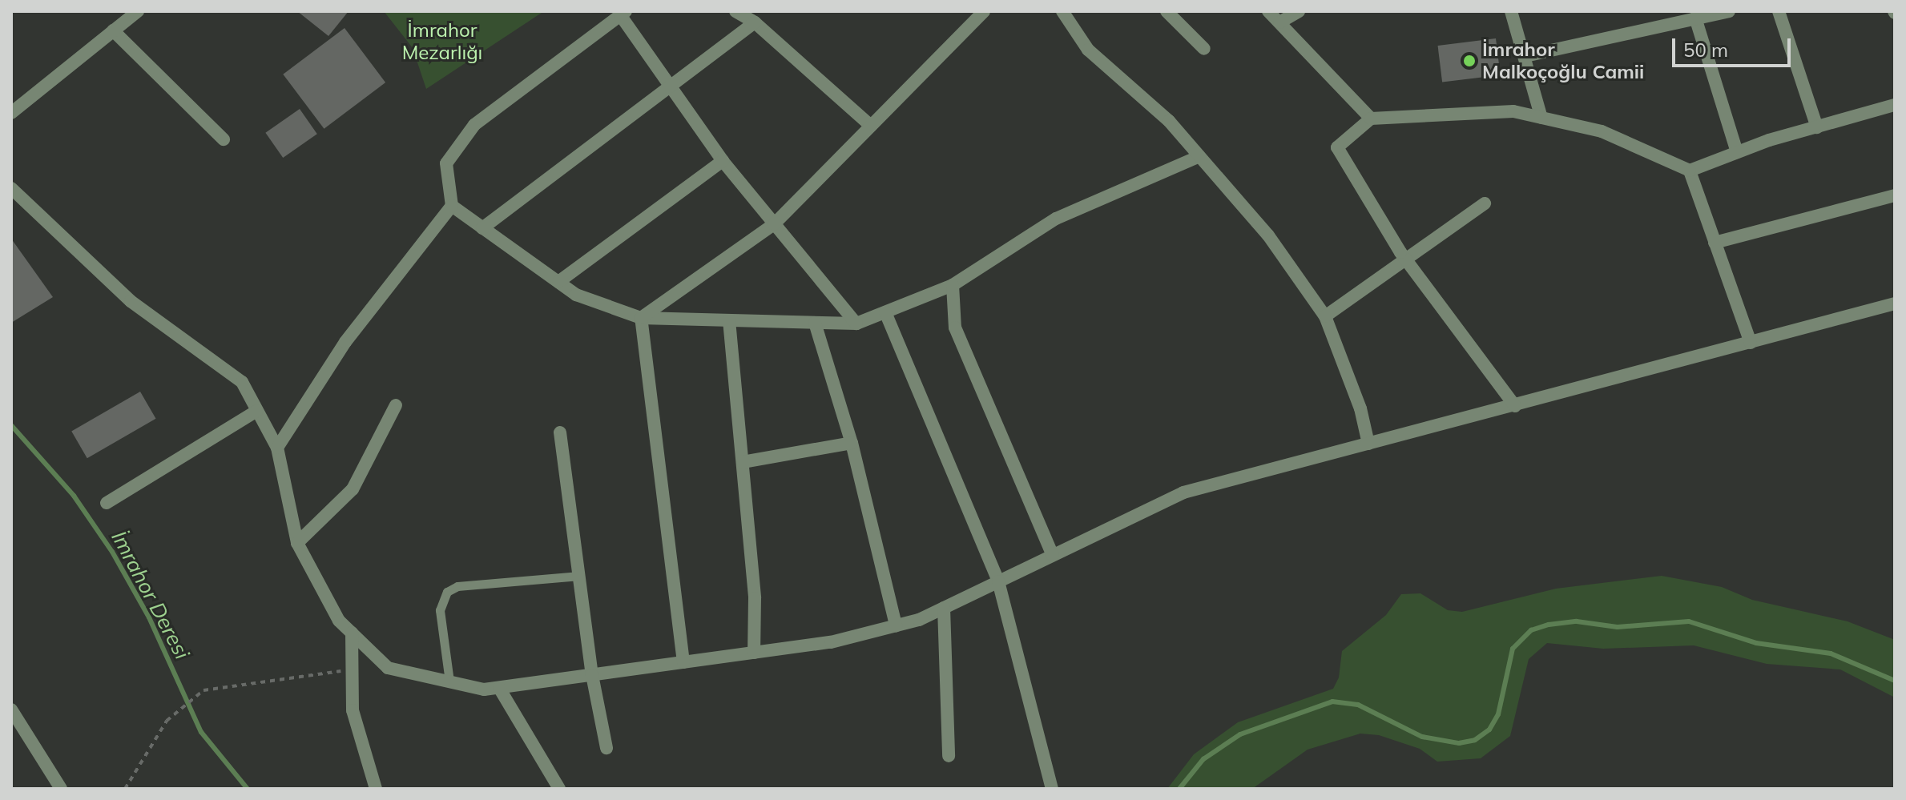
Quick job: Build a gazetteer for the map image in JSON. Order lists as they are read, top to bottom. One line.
{"water":["İmrahor Deresi"],"parks":["İmrahor Mezarlığı"],"places":["İmrahor Malkoçoğlu Camii"],"scale_bar":"50 m"}
